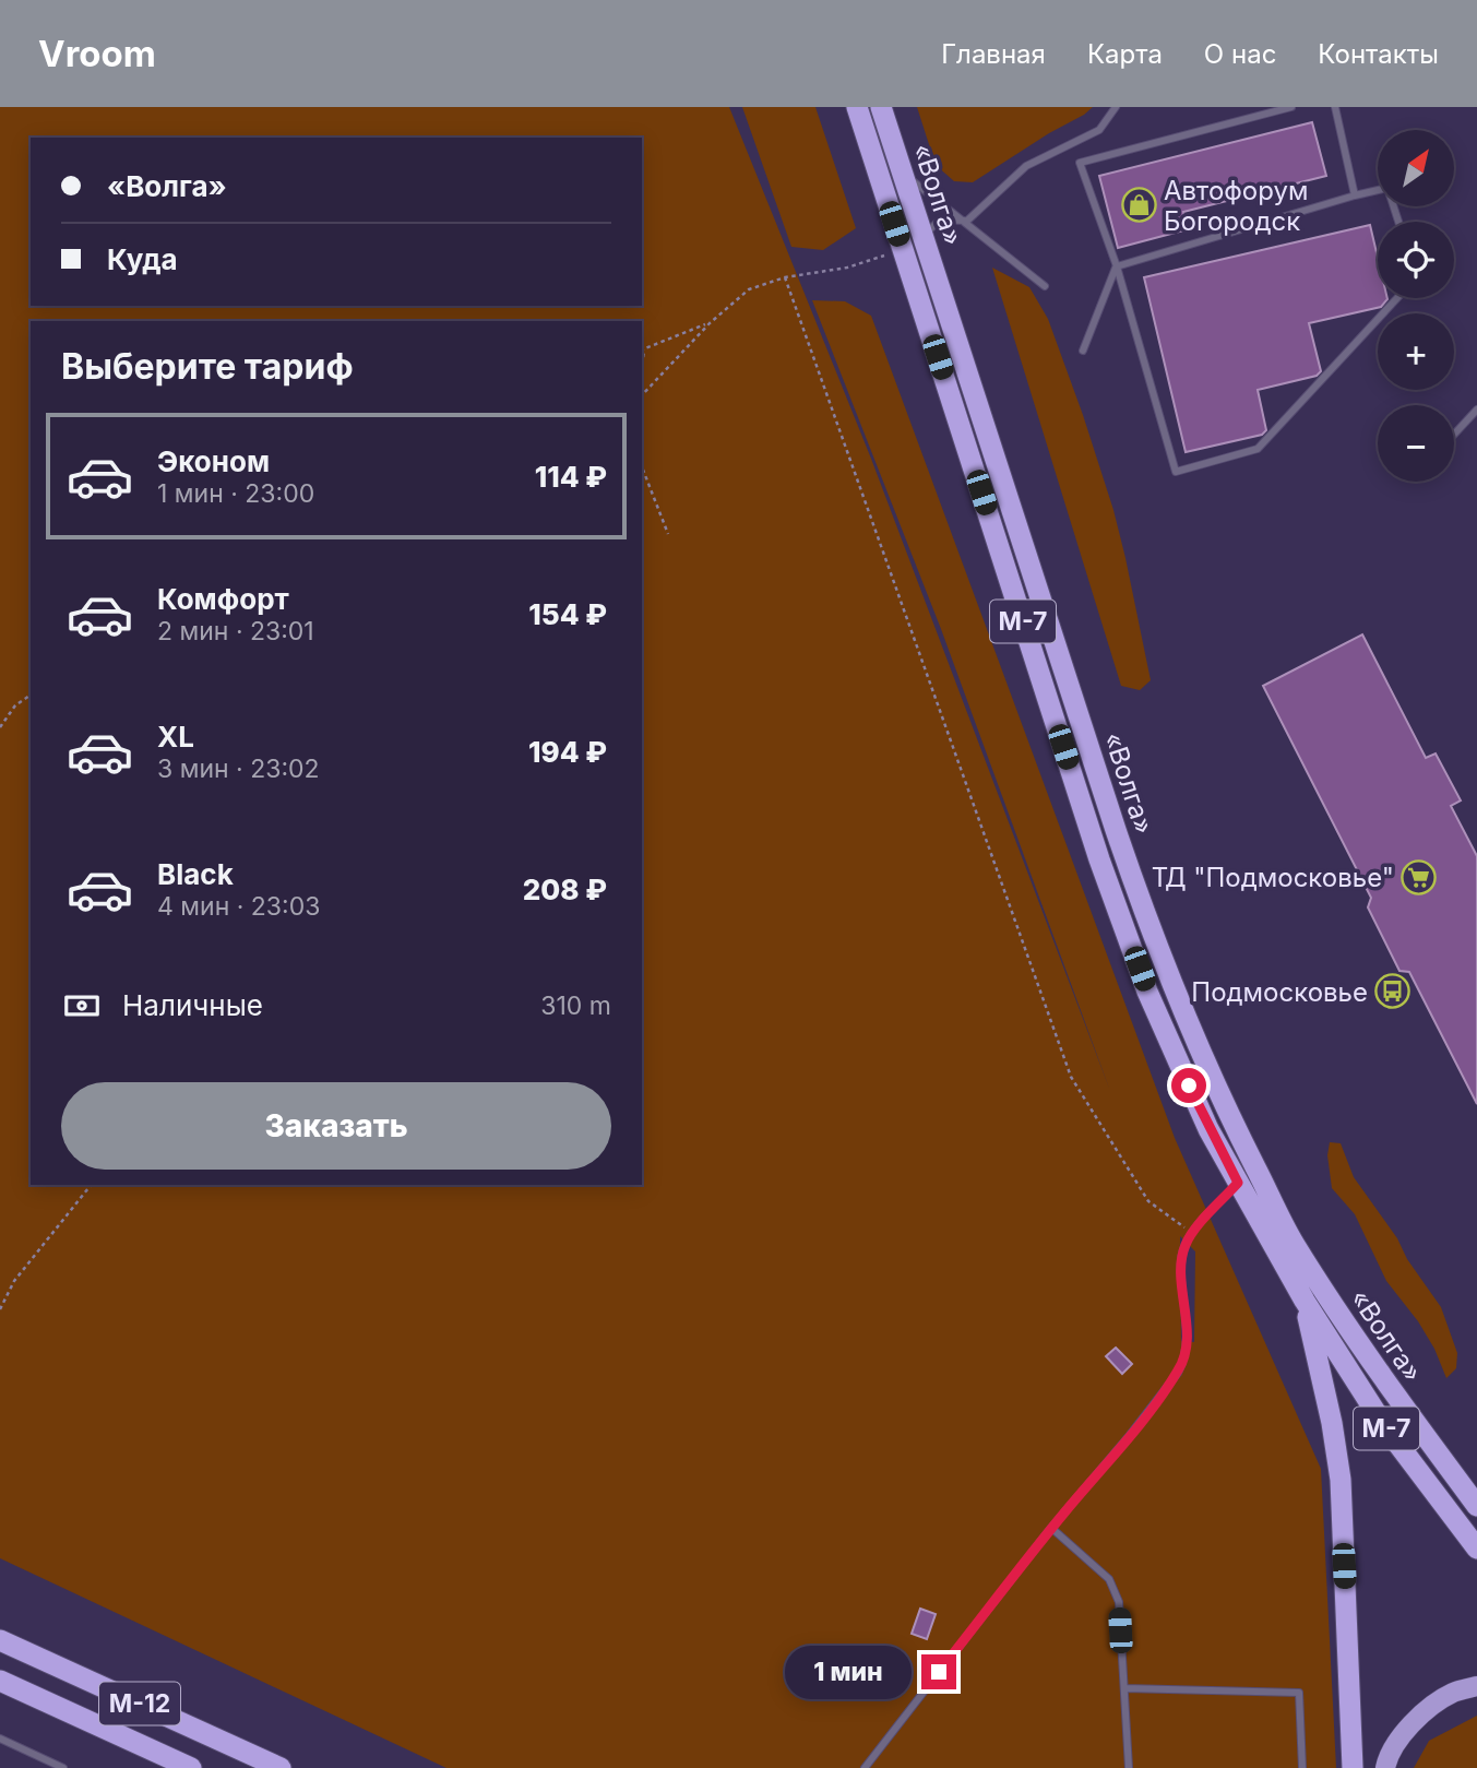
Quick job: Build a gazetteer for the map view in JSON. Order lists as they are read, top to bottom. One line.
{"streets":{"highway":["«Волга»","М-7","М-12"]},"crossings":[["«Волга»","М-7"]],"places":{"shop":["Автофорум Богородск"],"supermarket":["ТД \"Подмосковье\""],"bus stop":["Подмосковье"]},"north":"top right","page":{"header":"Vroom","nav":["Главная","Карта","О нас","Контакты"],"map_buttons":["+","−"],"banner":["«Волга»","Куда"],"heading":"Выберите тариф","list":[{"name":"Эконом","note":"1 мин · 23:00","value":"114 ₽"},{"name":"Комфорт","note":"2 мин · 23:01","value":"154 ₽"},{"name":"XL","note":"3 мин · 23:02","value":"194 ₽"},{"name":"Black","note":"4 мин · 23:03","value":"208 ₽"}],"pay":["Наличные","310 m"],"buttons":"Заказать","bubble":"1 мин"}}
